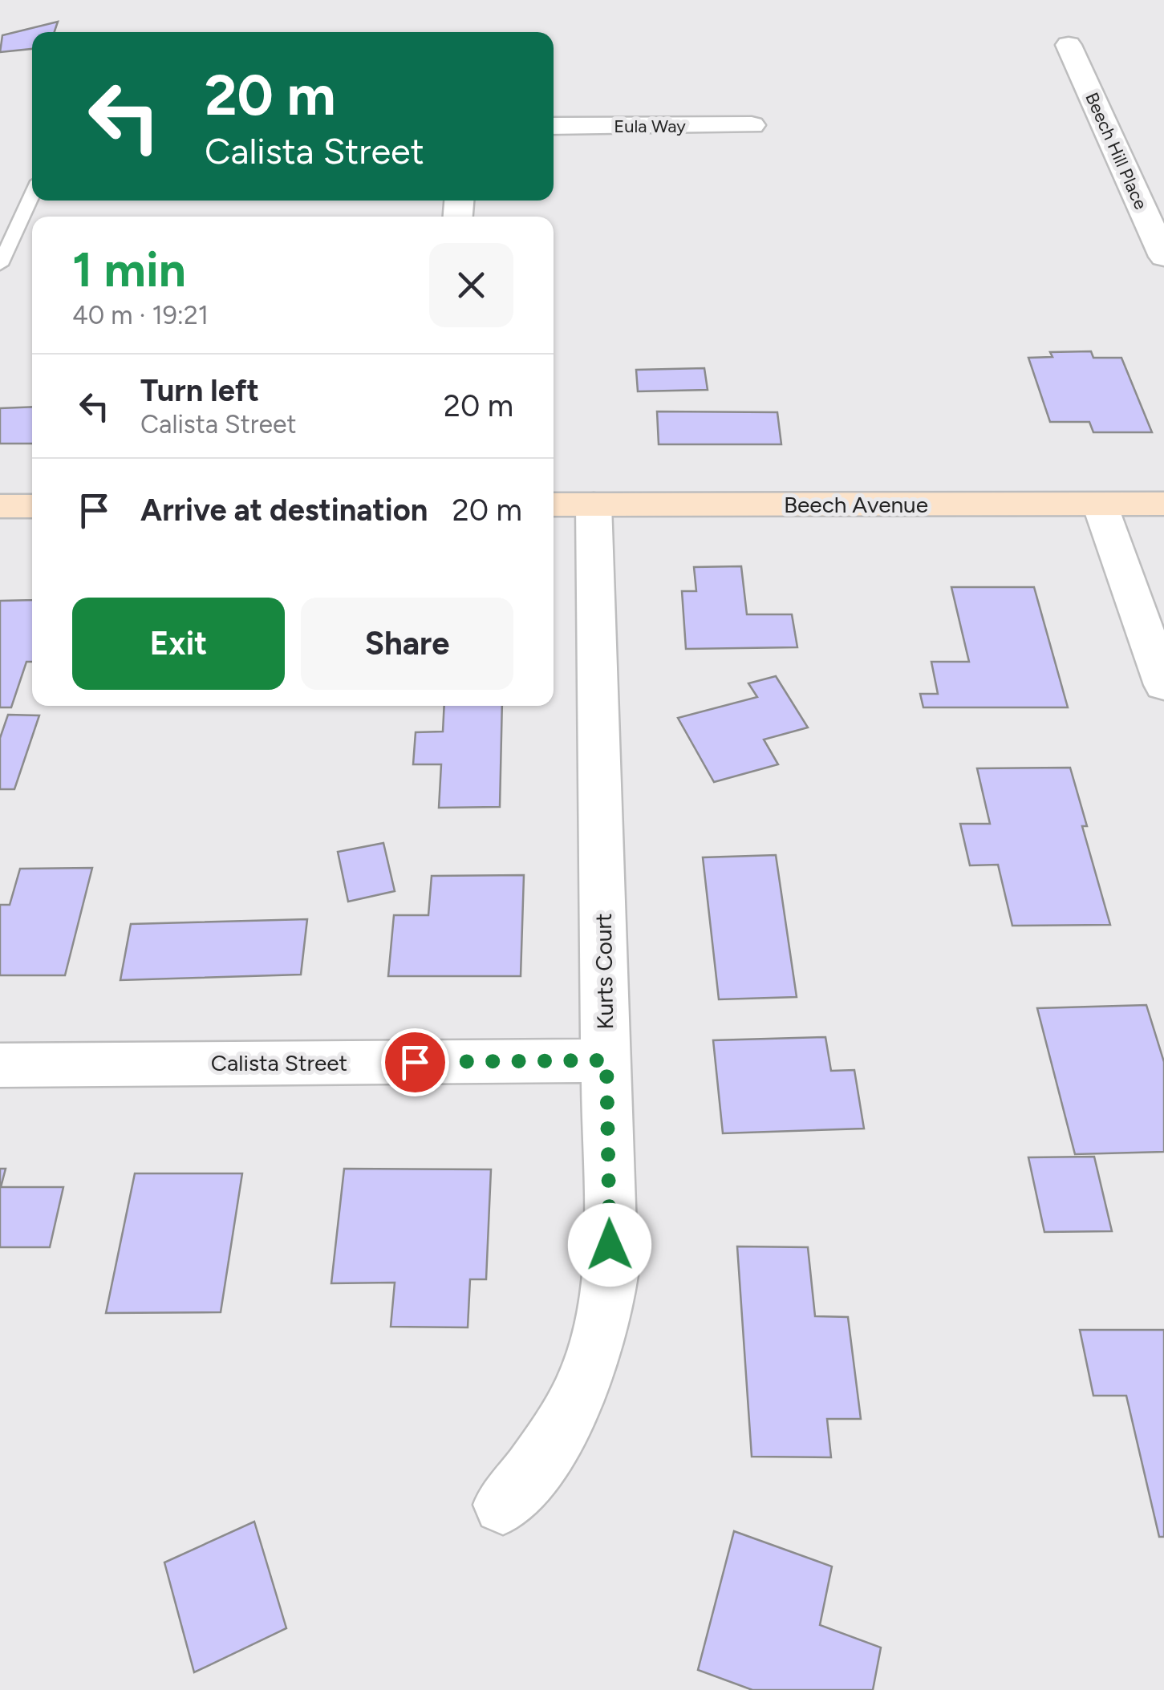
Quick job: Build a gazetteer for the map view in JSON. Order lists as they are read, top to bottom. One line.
{"streets":{"street":["Eula Way","Beech Hill Place","Beech Avenue","Kurts Court","Calista Street"]},"crossings":[["Beech Avenue","Kurts Court"],["Kurts Court","Calista Street"]],"page":{"turn":["20 m","Calista Street"],"heading":["1 min","40 m · 19:21"],"list":[{"name":"Turn left","note":"Calista Street","value":"20 m"},{"name":"Arrive at destination","value":"20 m"}],"buttons":["Exit","Share"]}}
